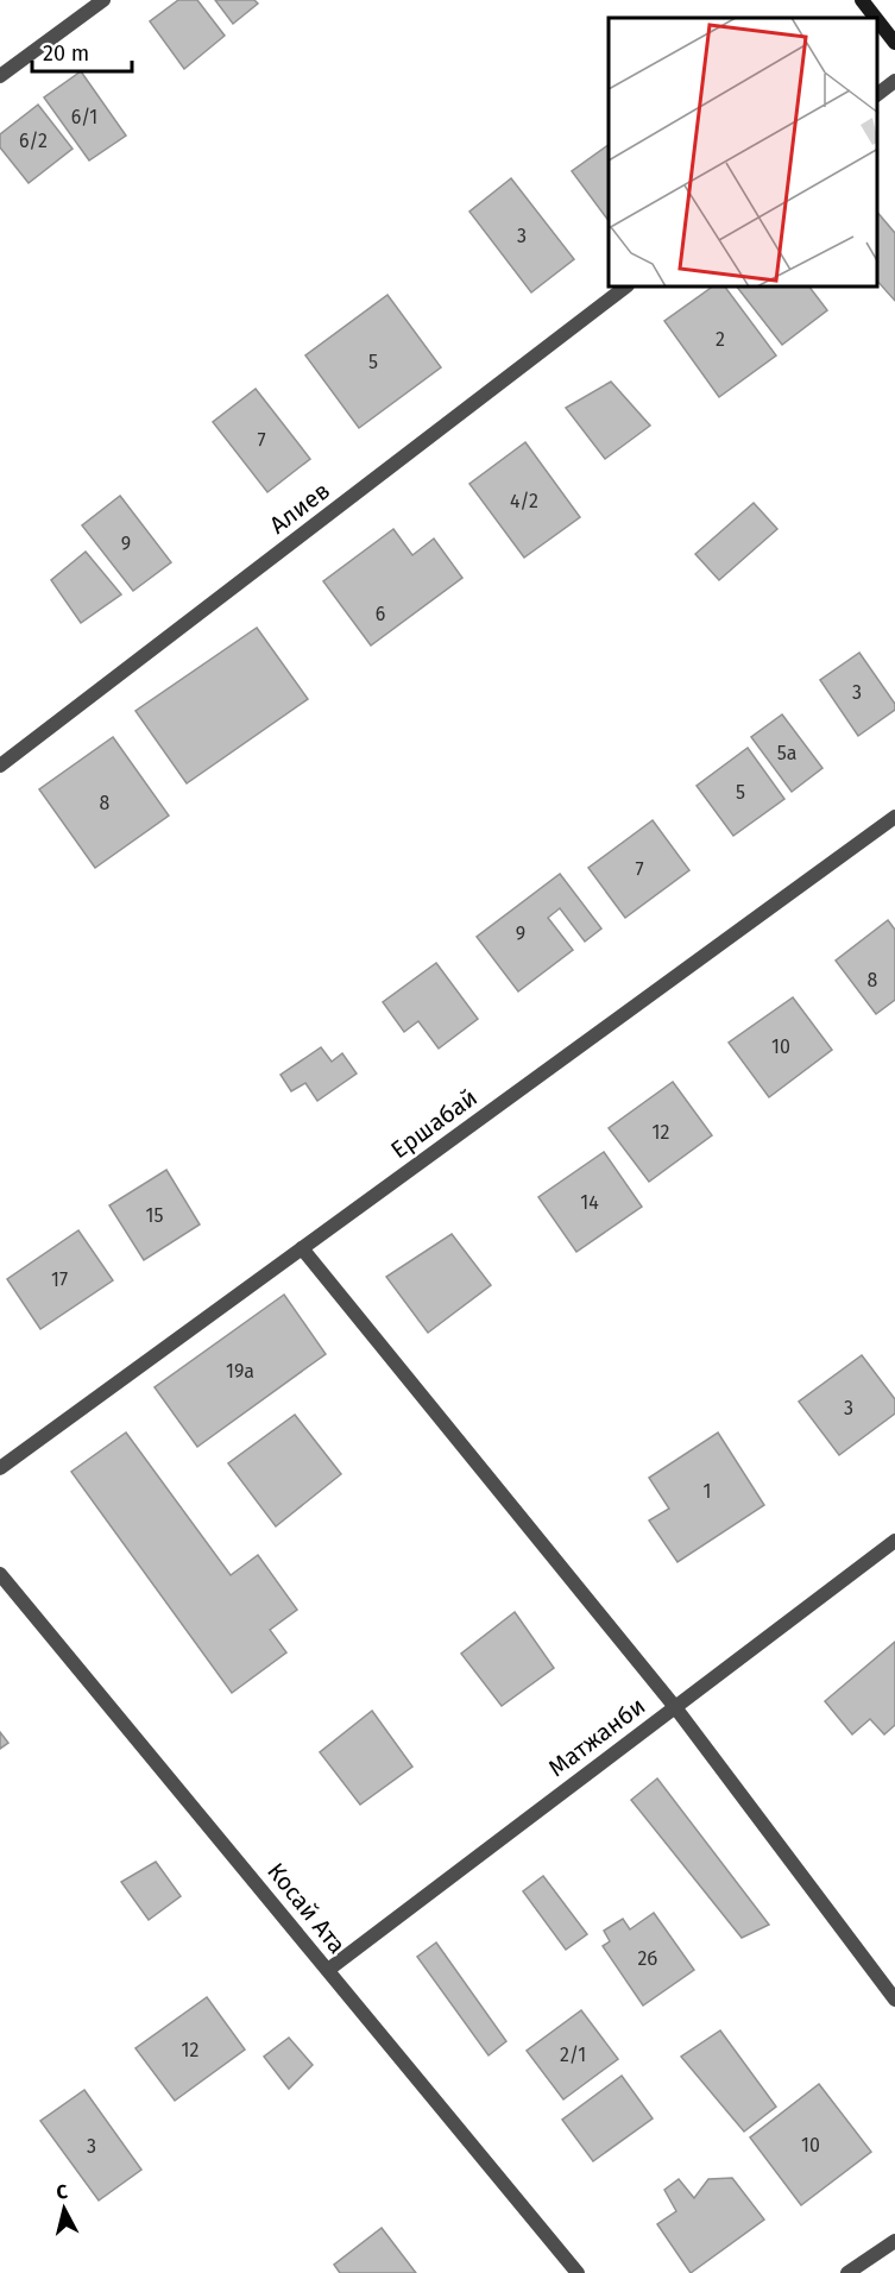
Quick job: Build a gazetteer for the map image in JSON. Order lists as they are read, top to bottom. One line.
{"streets":{"street":["Алиев","Ершабай","Матжанби","Косай Ата"]},"crossings":[["Матжанби","Косай Ата"]],"house_numbers":["6/1","6/2","3","2","5","7","4/2","9","6","3","5а","5","8","7","9","8","10","12","14","15","17","19а","3","1","2б","12","2/1","10","3"],"scale_bar":"20 m","north":"top"}
